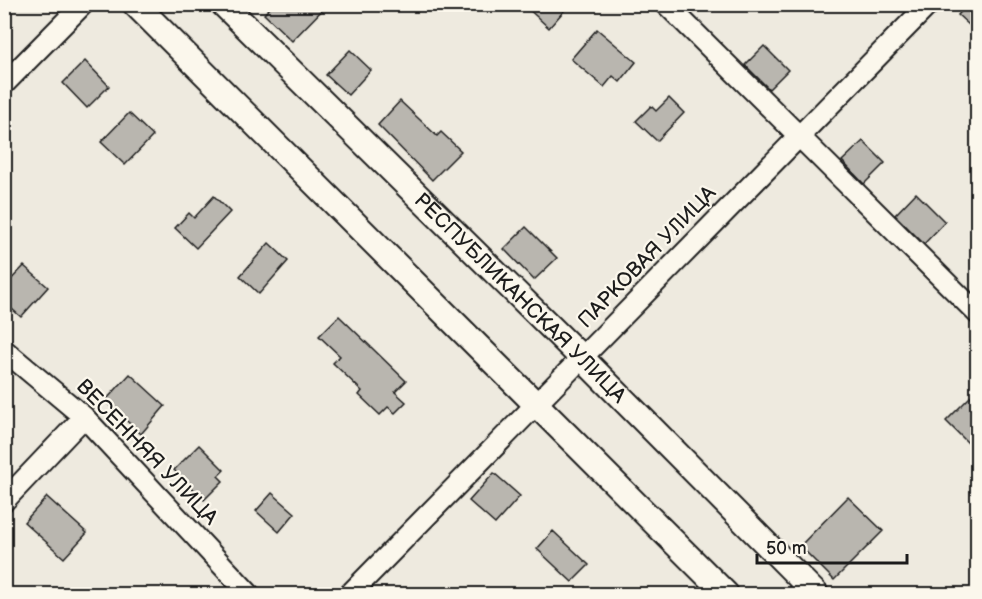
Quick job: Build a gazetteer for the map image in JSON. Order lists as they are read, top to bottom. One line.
{"streets":{"street":["ПАРКОВАЯ УЛИЦА","РЕСПУБЛИКАНСКАЯ УЛИЦА","ВЕСЕННЯЯ УЛИЦА"]},"crossings":[["ПАРКОВАЯ УЛИЦА","РЕСПУБЛИКАНСКАЯ УЛИЦА"]],"scale_bar":"50 m"}
